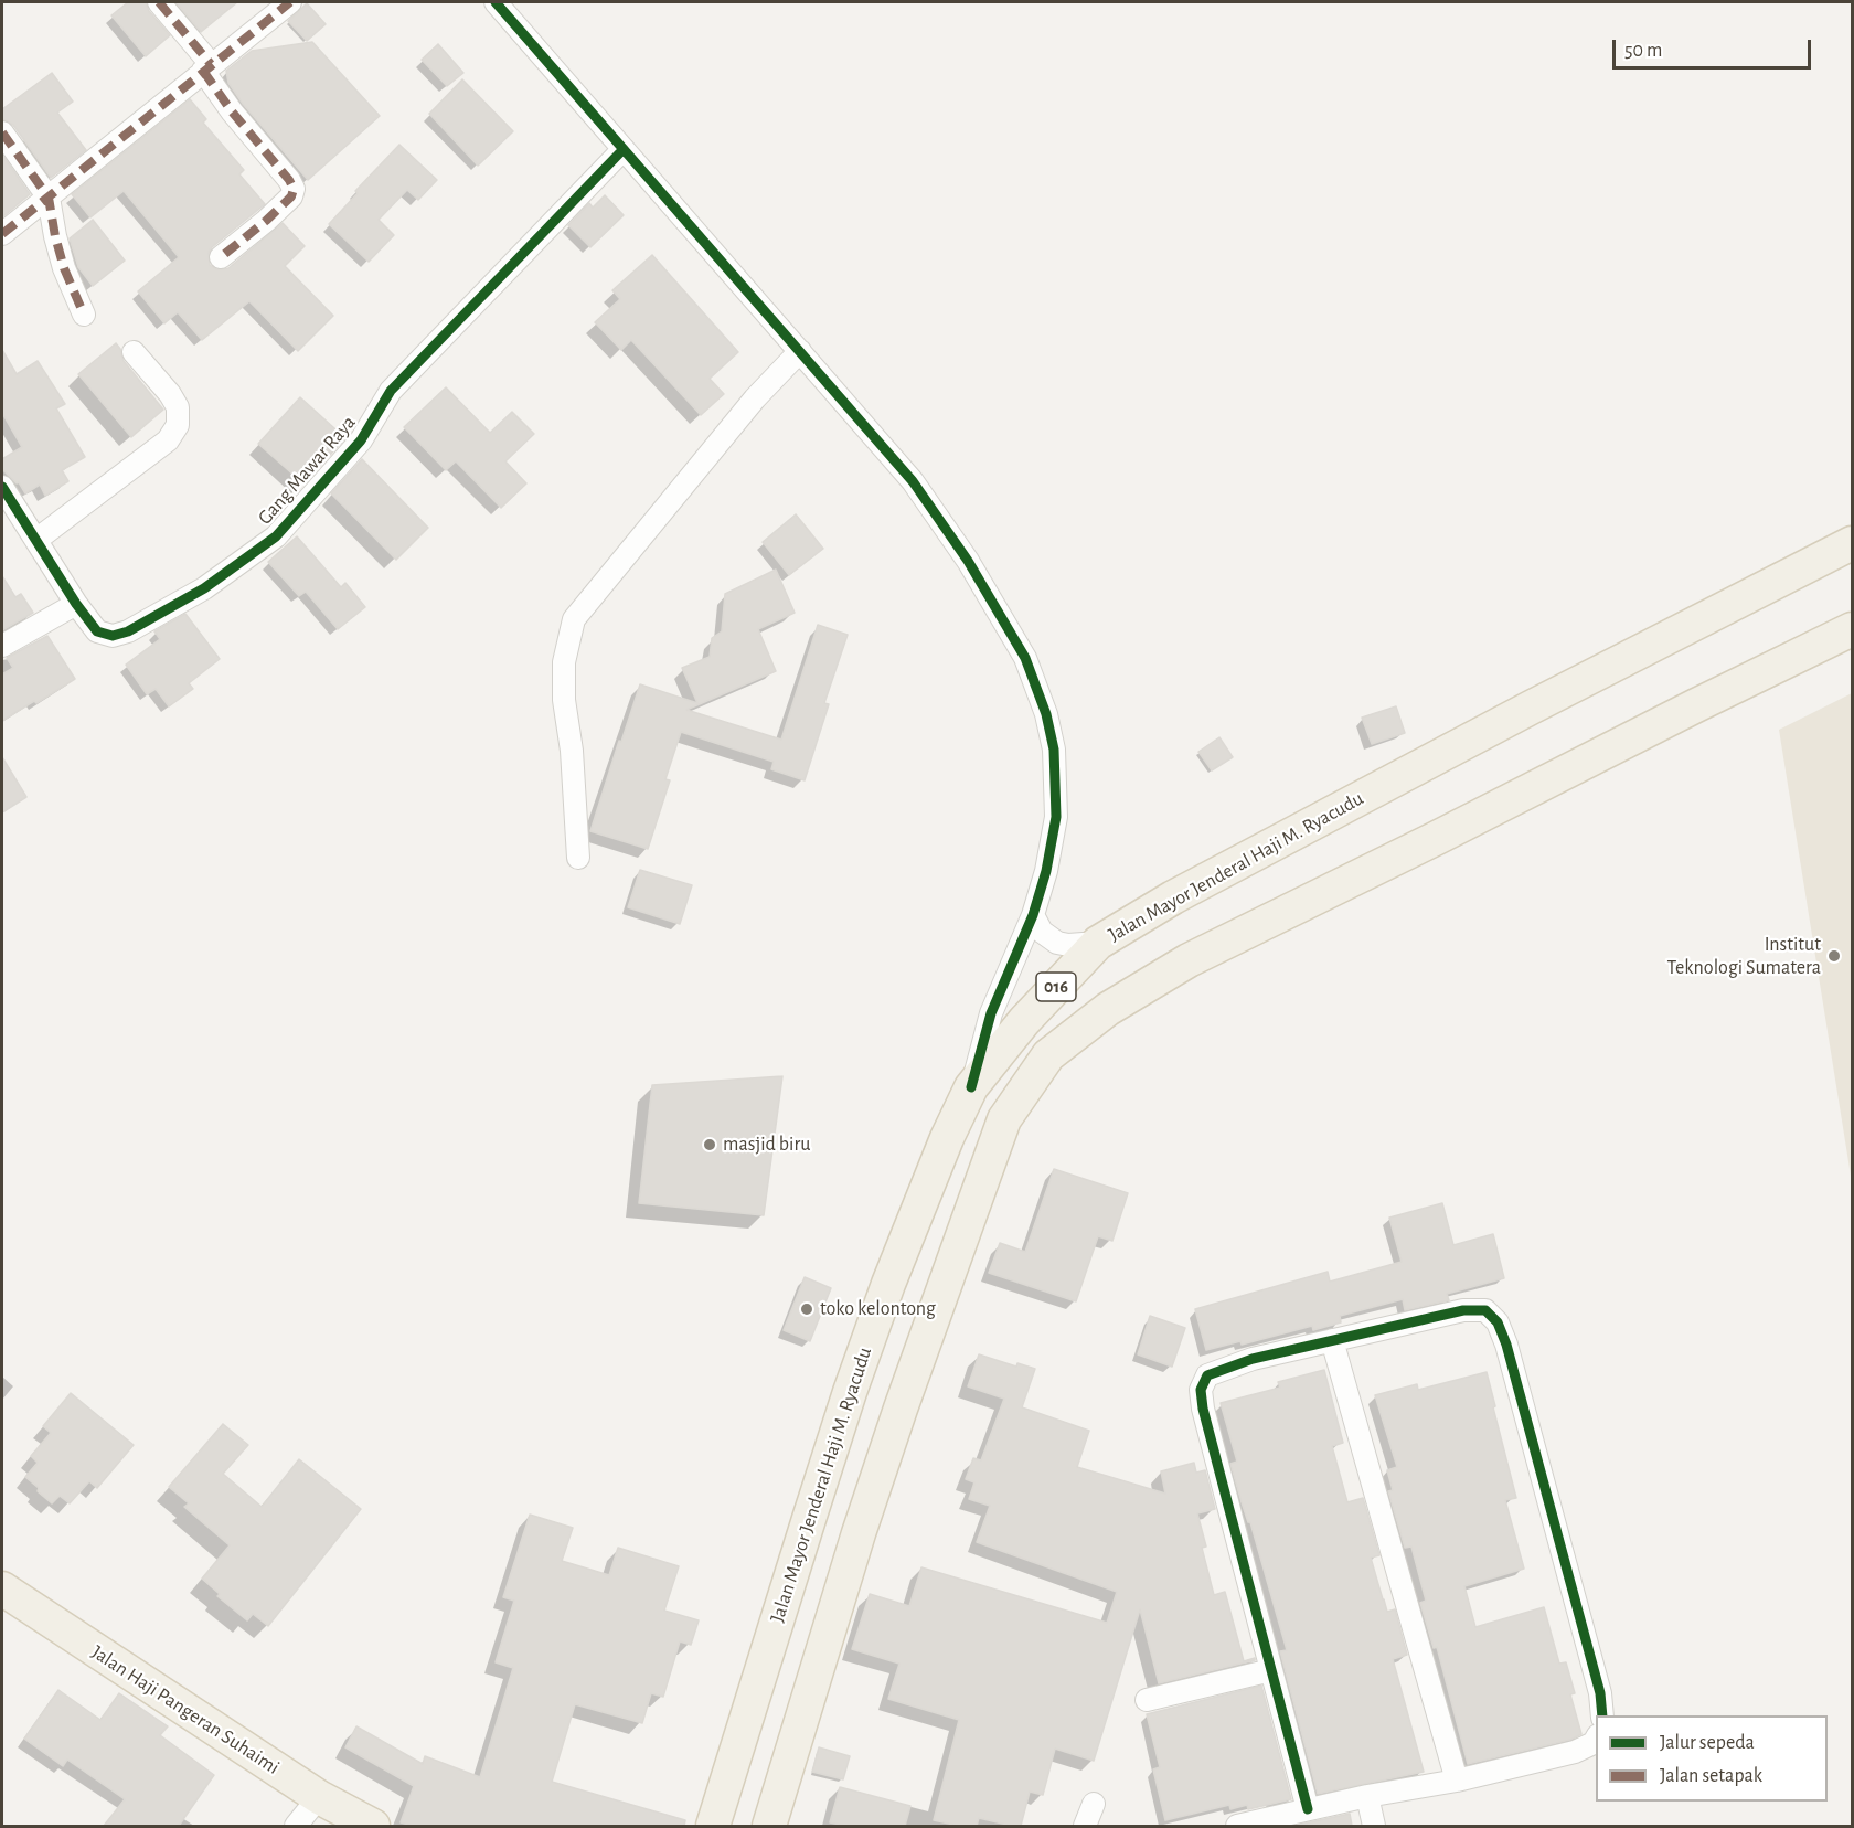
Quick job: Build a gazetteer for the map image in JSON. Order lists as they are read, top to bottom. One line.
{"streets":{"main road":["Jalan Mayor Jenderal Haji M. Ryacudu","016","Jalan Haji Pangeran Suhaimi"],"street":["Gang Mawar Raya"]},"places":["Institut Teknologi Sumatera","masjid biru","toko kelontong"],"legend":["Jalur sepeda","Jalan setapak"],"scale_bar":"50 m"}
